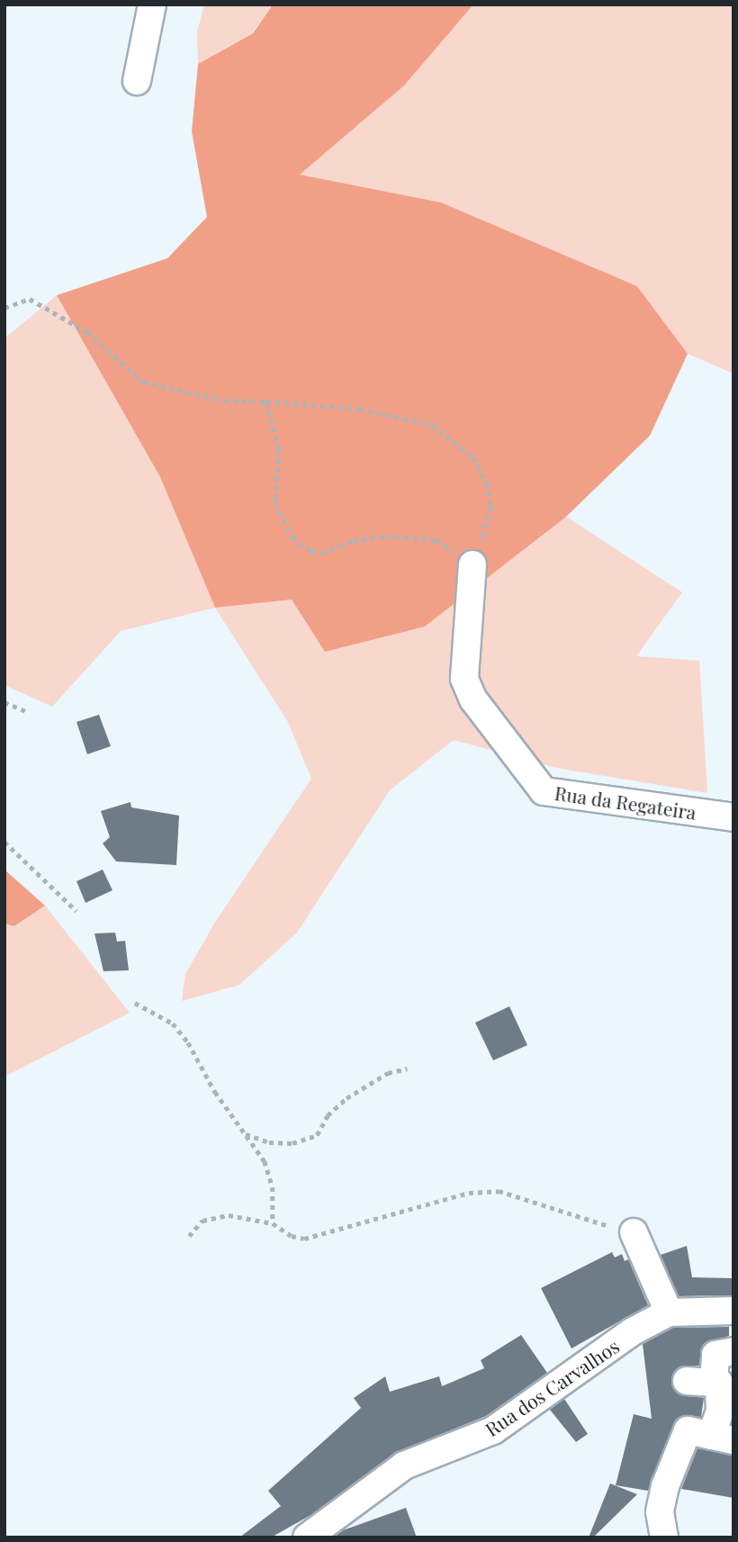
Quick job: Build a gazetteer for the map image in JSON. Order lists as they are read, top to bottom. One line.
{"streets":{"street":["Rua da Regateira","Rua dos Carvalhos"]}}
